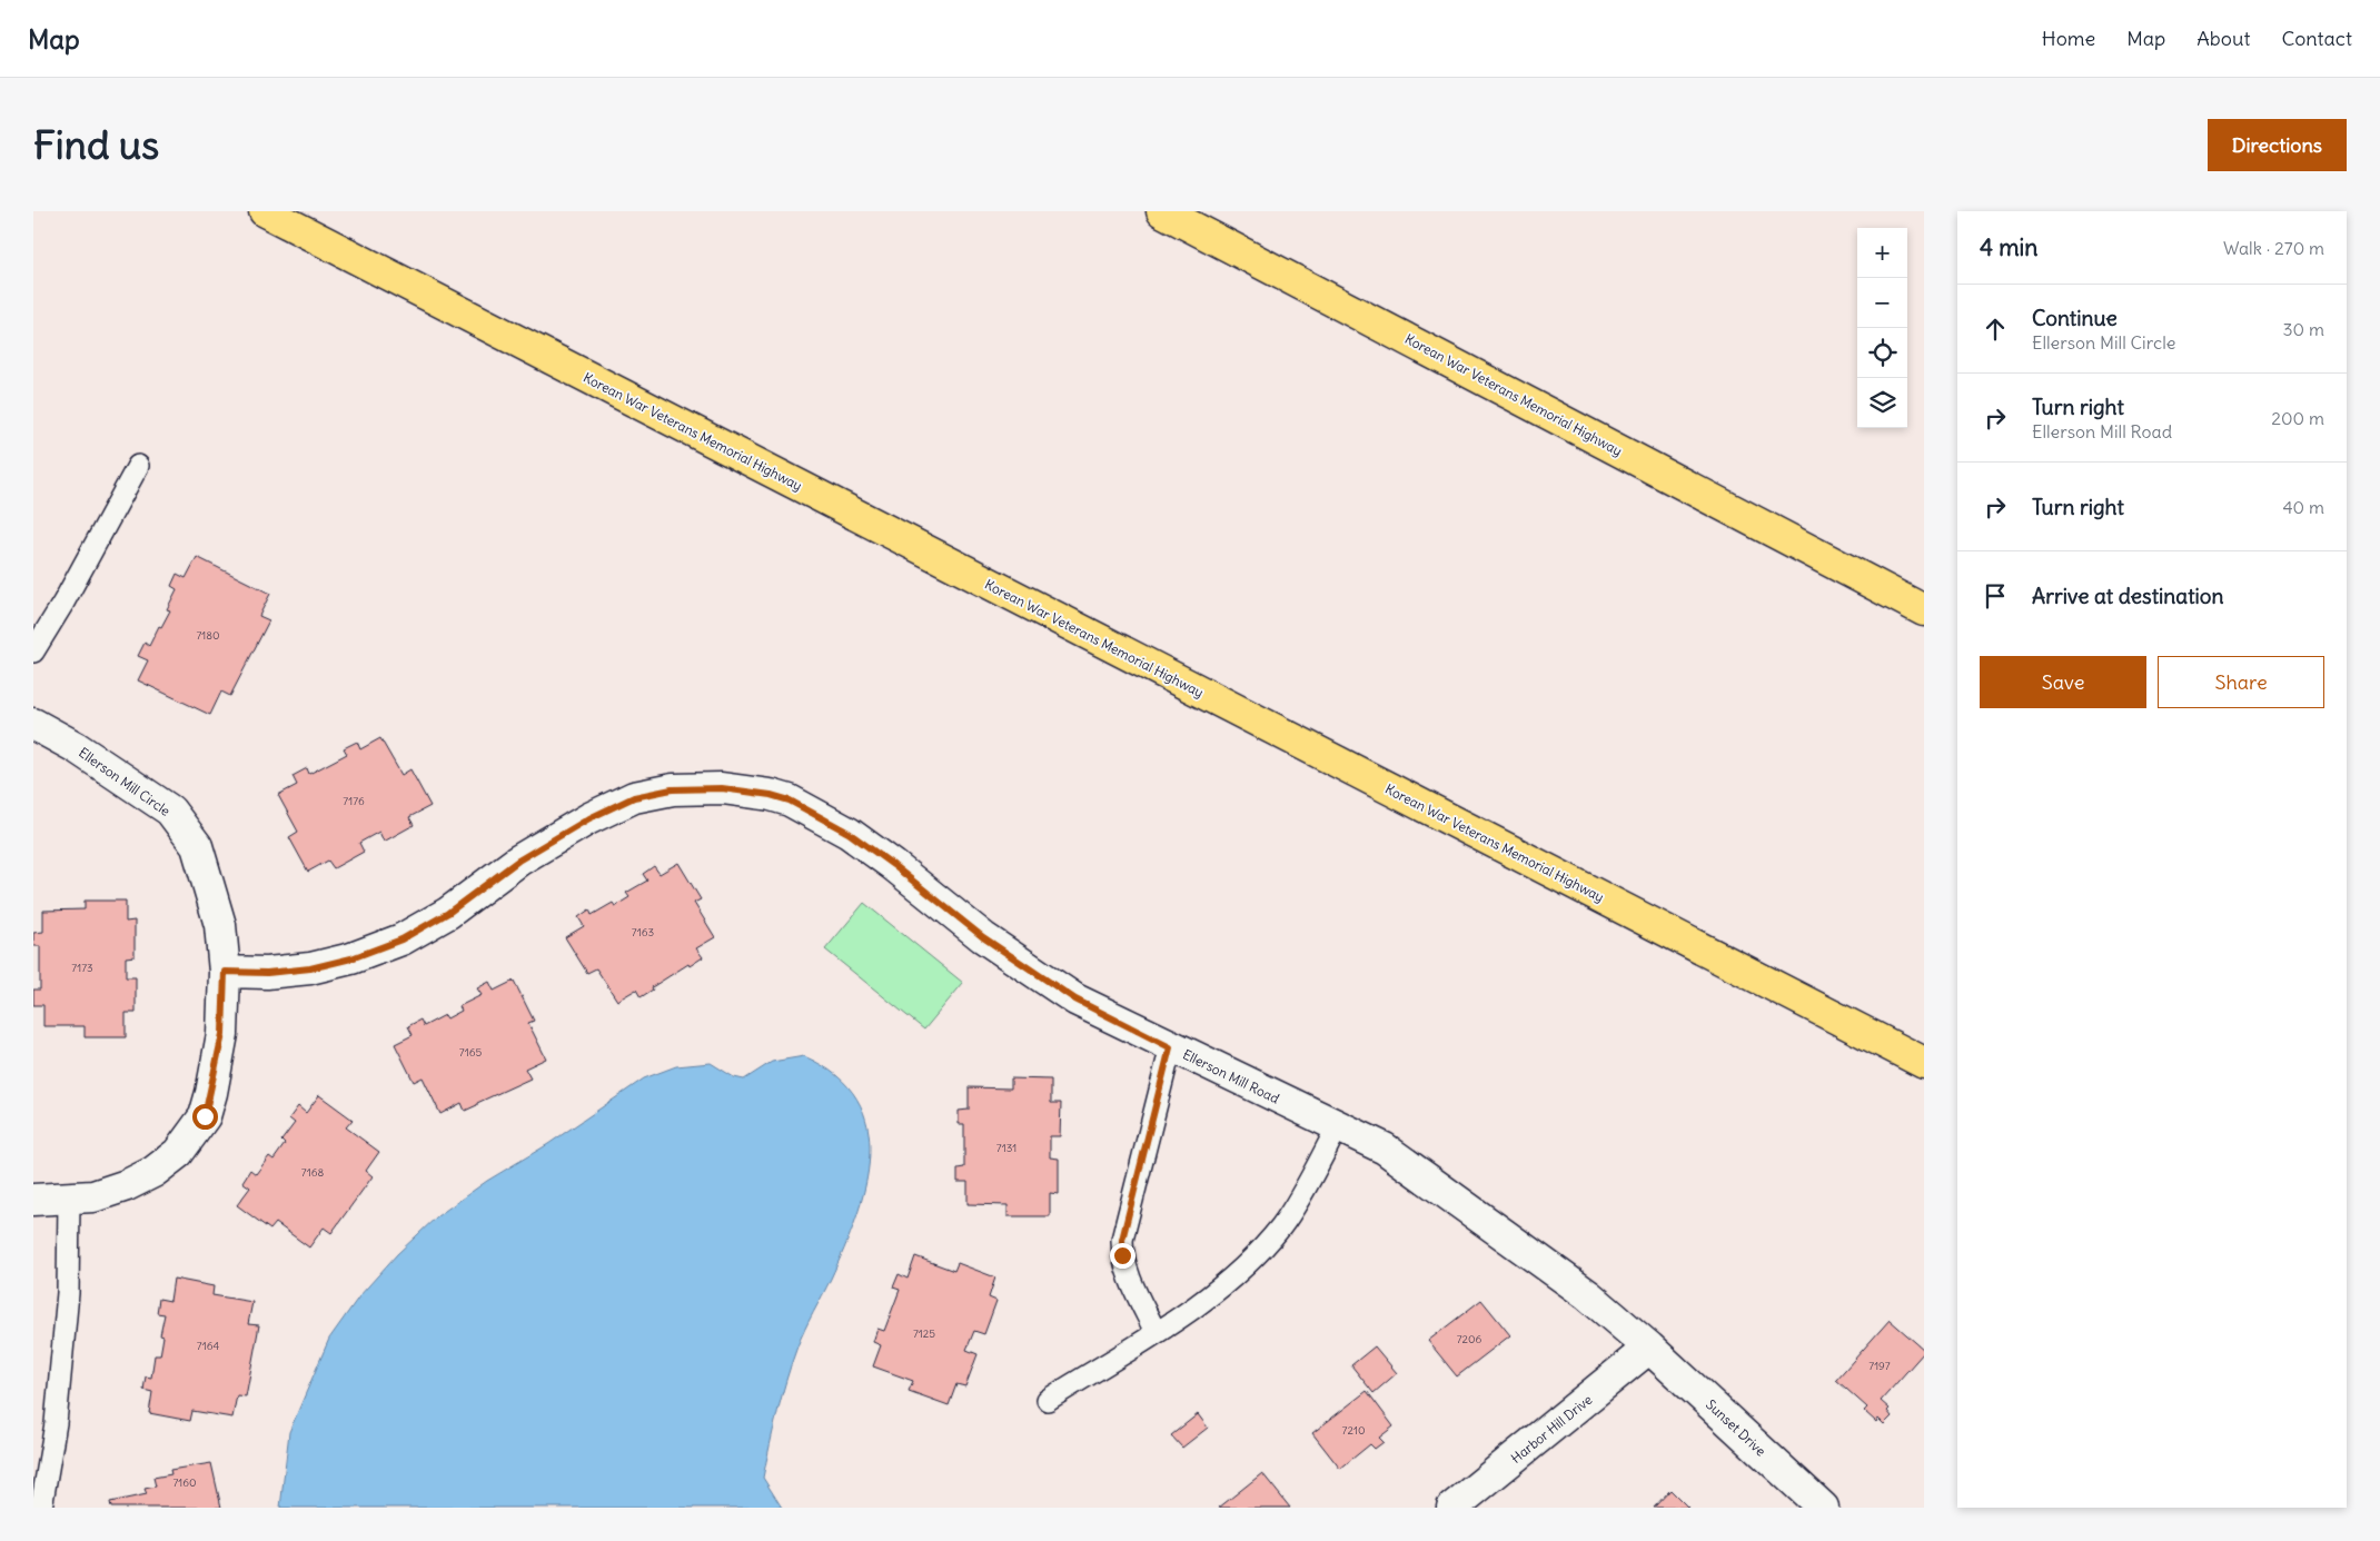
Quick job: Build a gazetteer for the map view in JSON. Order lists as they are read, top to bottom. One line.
{"streets":{"highway":["Korean War Veterans Memorial Highway"],"street":["Ellerson Mill Circle","Ellerson Mill Road","Sunset Drive","Harbor Hill Drive"]},"crossings":[["Ellerson Mill Circle","Ellerson Mill Road"],["Ellerson Mill Road","Sunset Drive"],["Ellerson Mill Road","Harbor Hill Drive"],["Sunset Drive","Harbor Hill Drive"]],"house_numbers":["7180","7176","7163","7173","7165","7131","7168","7125","7206","7164","7197","7210","7160"],"page":{"header":"Map","nav":["Home","Map","About","Contact"],"buttons":["Directions",["Save","Share"]],"title":"Find us","heading":["4 min","Walk · 270 m"],"map_buttons":["+","−"],"list":[["Continue","Ellerson Mill Circle","30 m"],["Turn right","Ellerson Mill Road","200 m"],["Turn right","40 m"],"Arrive at destination"]}}
